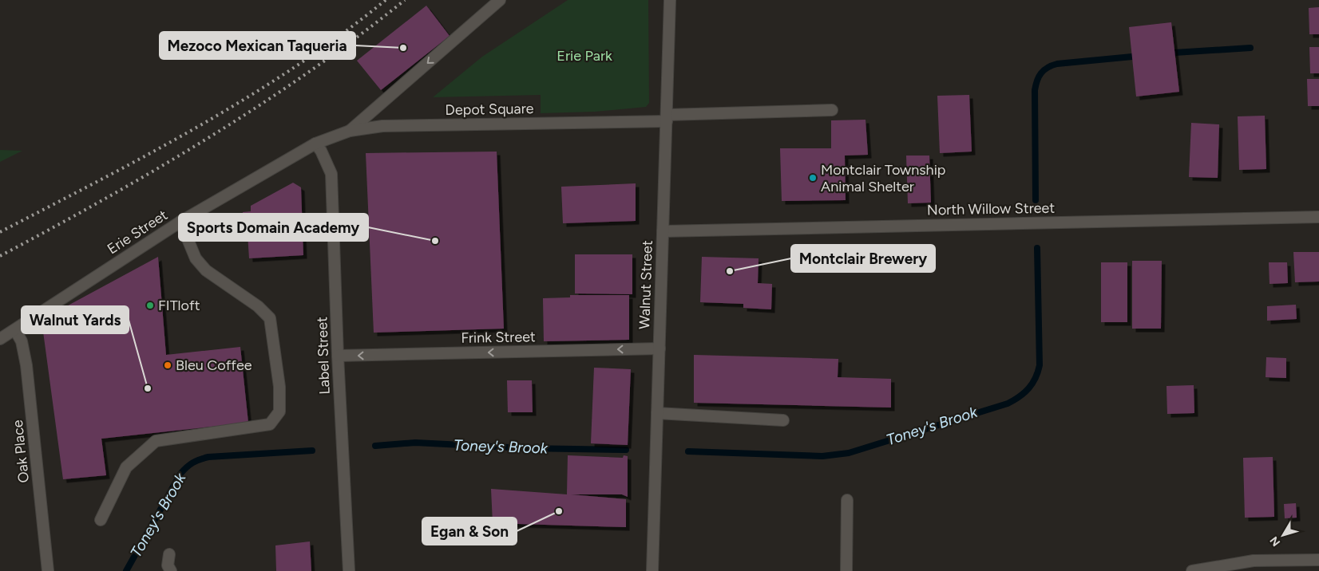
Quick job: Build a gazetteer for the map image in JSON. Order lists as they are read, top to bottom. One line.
{"streets":{"street":["Depot Square","North Willow Street","Erie Street","Walnut Street","Frink Street","Label Street","Oak Place"]},"crossings":[["Depot Square","Erie Street"],["Depot Square","Walnut Street"],["Depot Square","Label Street"],["North Willow Street","Walnut Street"],["Erie Street","Label Street"],["Erie Street","Oak Place"],["Walnut Street","Frink Street"],["Frink Street","Label Street"]],"one_way":["Frink Street"],"water":["Toney's Brook"],"parks":["Erie Park"],"places":["Mezoco Mexican Taqueria","Montclair Township Animal Shelter","Sports Domain Academy","Montclair Brewery","FITloft","Bleu Coffee","Walnut Yards","Egan & Son"],"north":"bottom left"}
